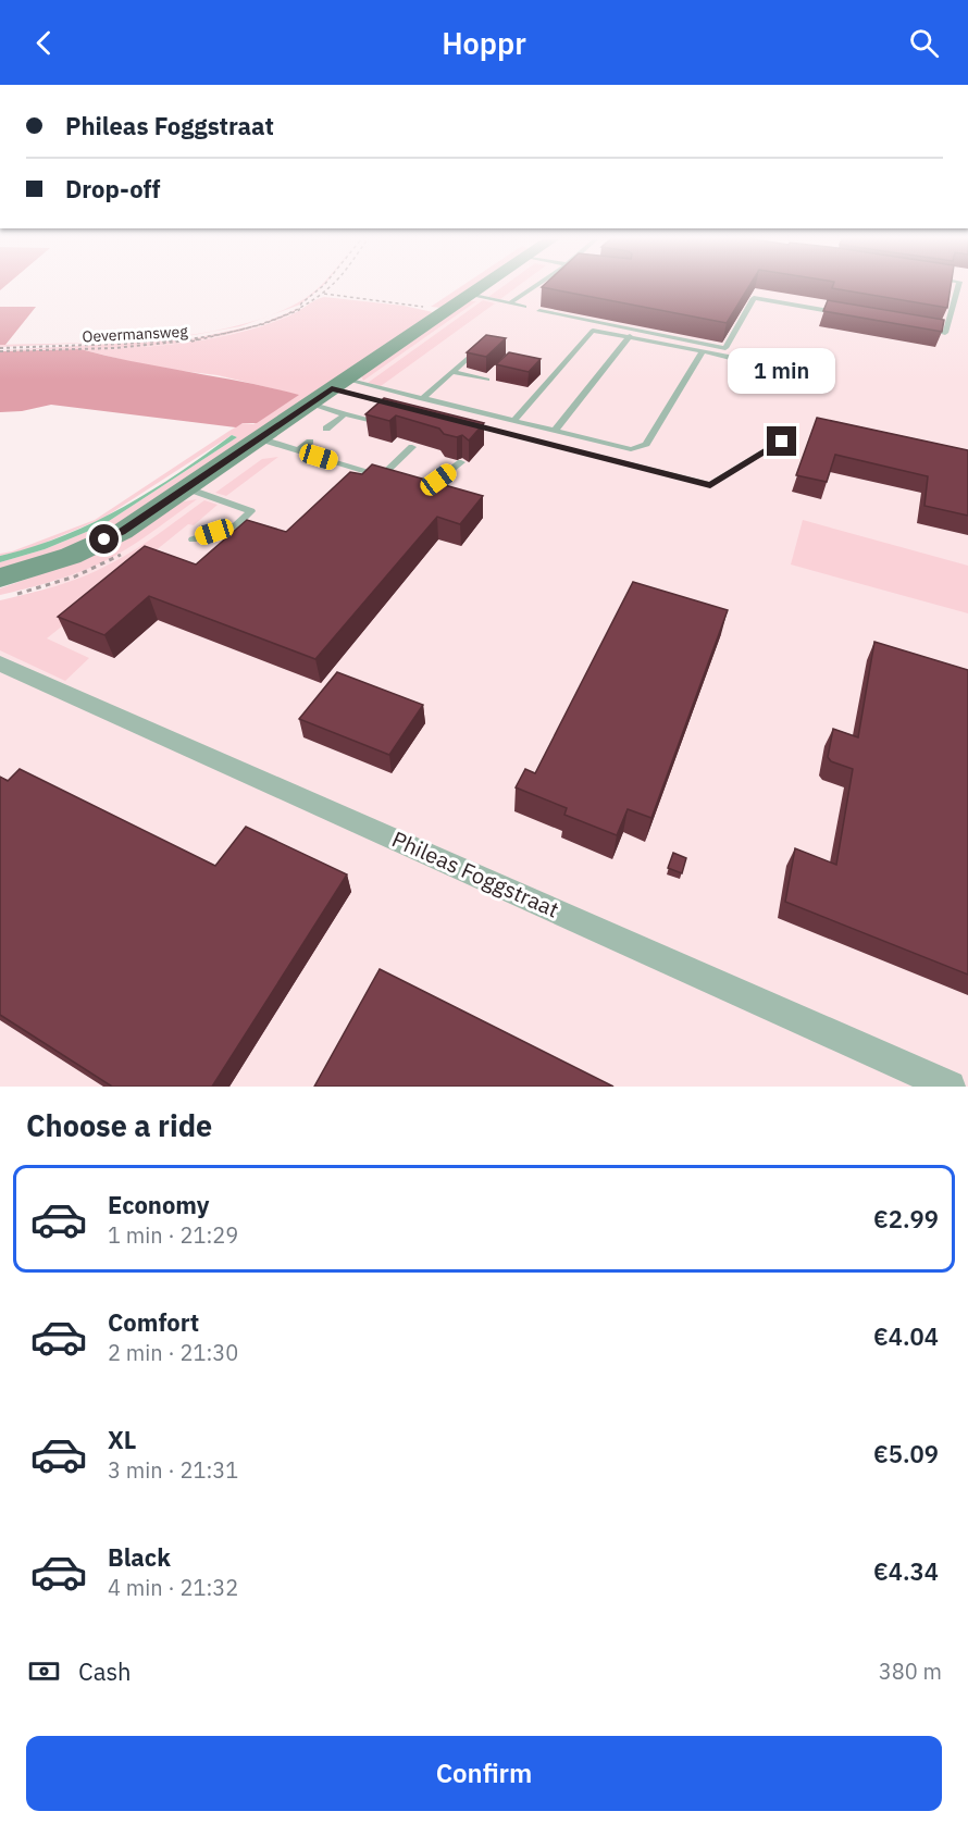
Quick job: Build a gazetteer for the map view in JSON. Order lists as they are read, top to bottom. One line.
{"streets":{"street":["Phileas Foggstraat"],"path":["Oevermansweg"]},"page":{"header":"Hoppr","banner":["Phileas Foggstraat","Drop-off"],"bubble":"1 min","heading":"Choose a ride","list":[{"name":"Economy","note":"1 min · 21:29","value":"€2.99"},{"name":"Comfort","note":"2 min · 21:30","value":"€4.04"},{"name":"XL","note":"3 min · 21:31","value":"€5.09"},{"name":"Black","note":"4 min · 21:32","value":"€4.34"}],"pay":["Cash","380 m"],"buttons":"Confirm"}}
